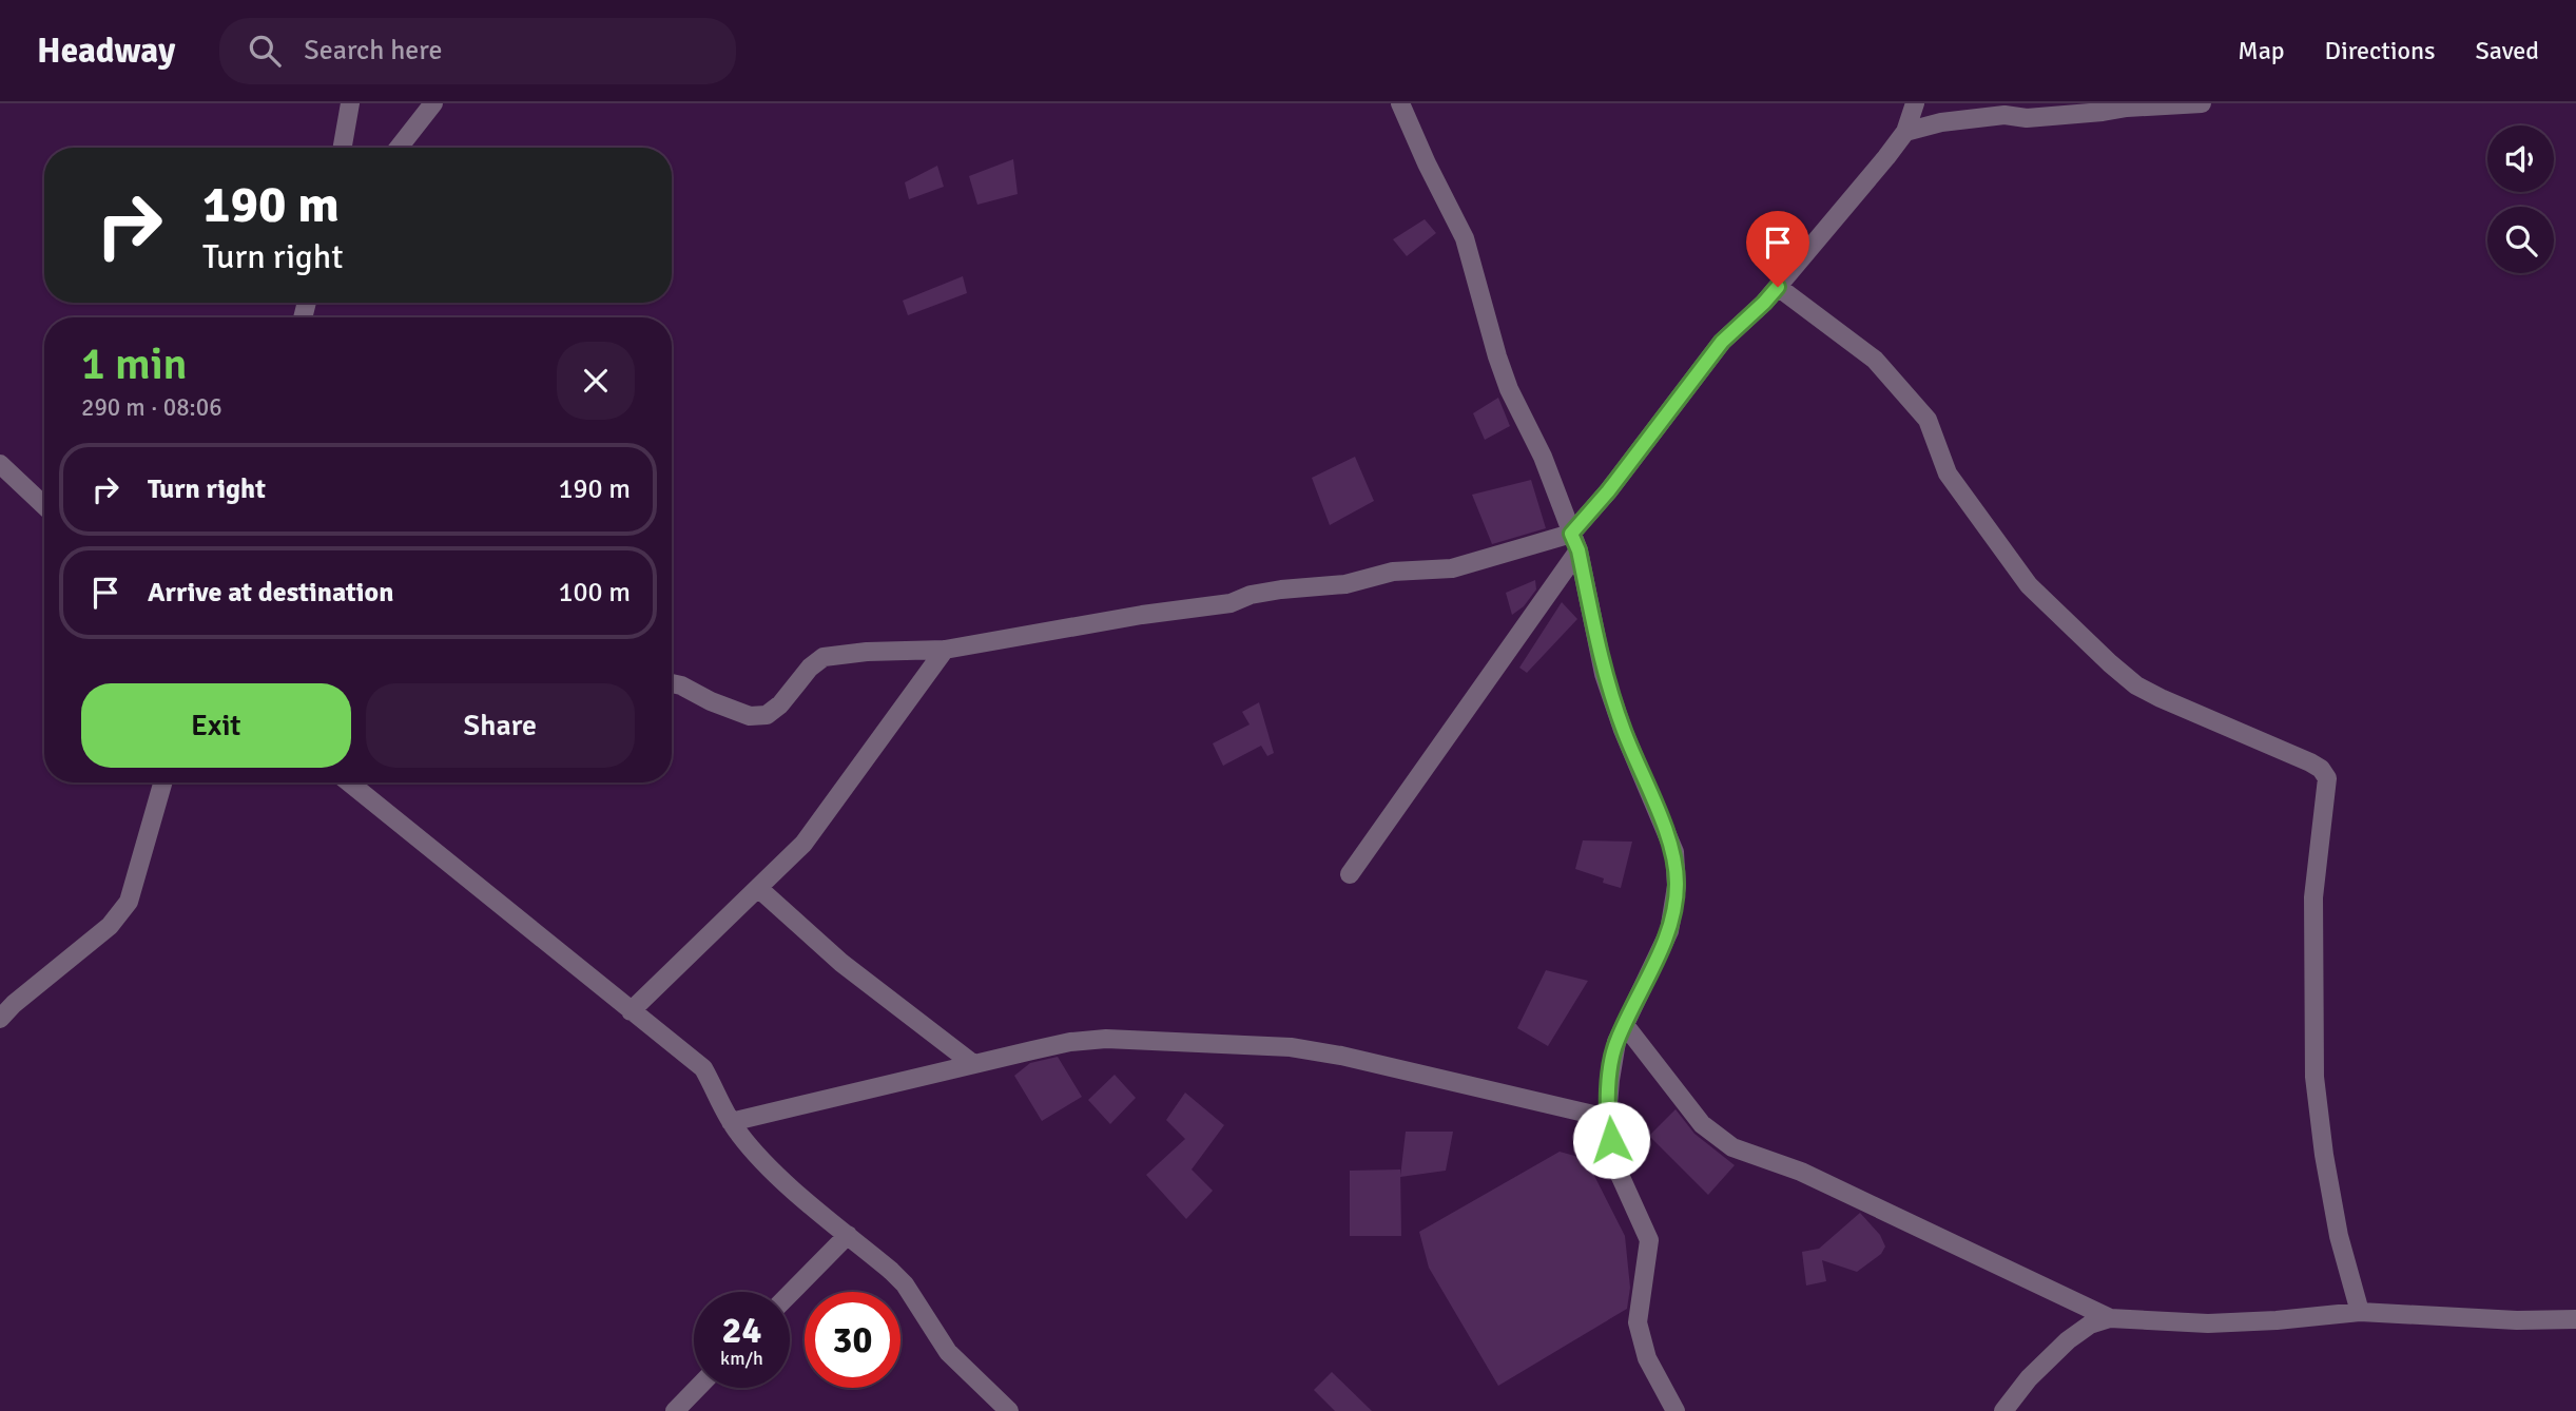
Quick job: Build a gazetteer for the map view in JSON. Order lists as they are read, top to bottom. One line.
{"page":{"header":"Headway","search":"Search here","nav":["Map","Directions","Saved"],"turn":["190 m","Turn right"],"heading":["1 min","290 m · 08:06"],"list":[{"name":"Turn right","value":"190 m"},{"name":"Arrive at destination","value":"100 m"}],"buttons":["Exit","Share"],"speed":"24 km/h","limit":"30"}}
